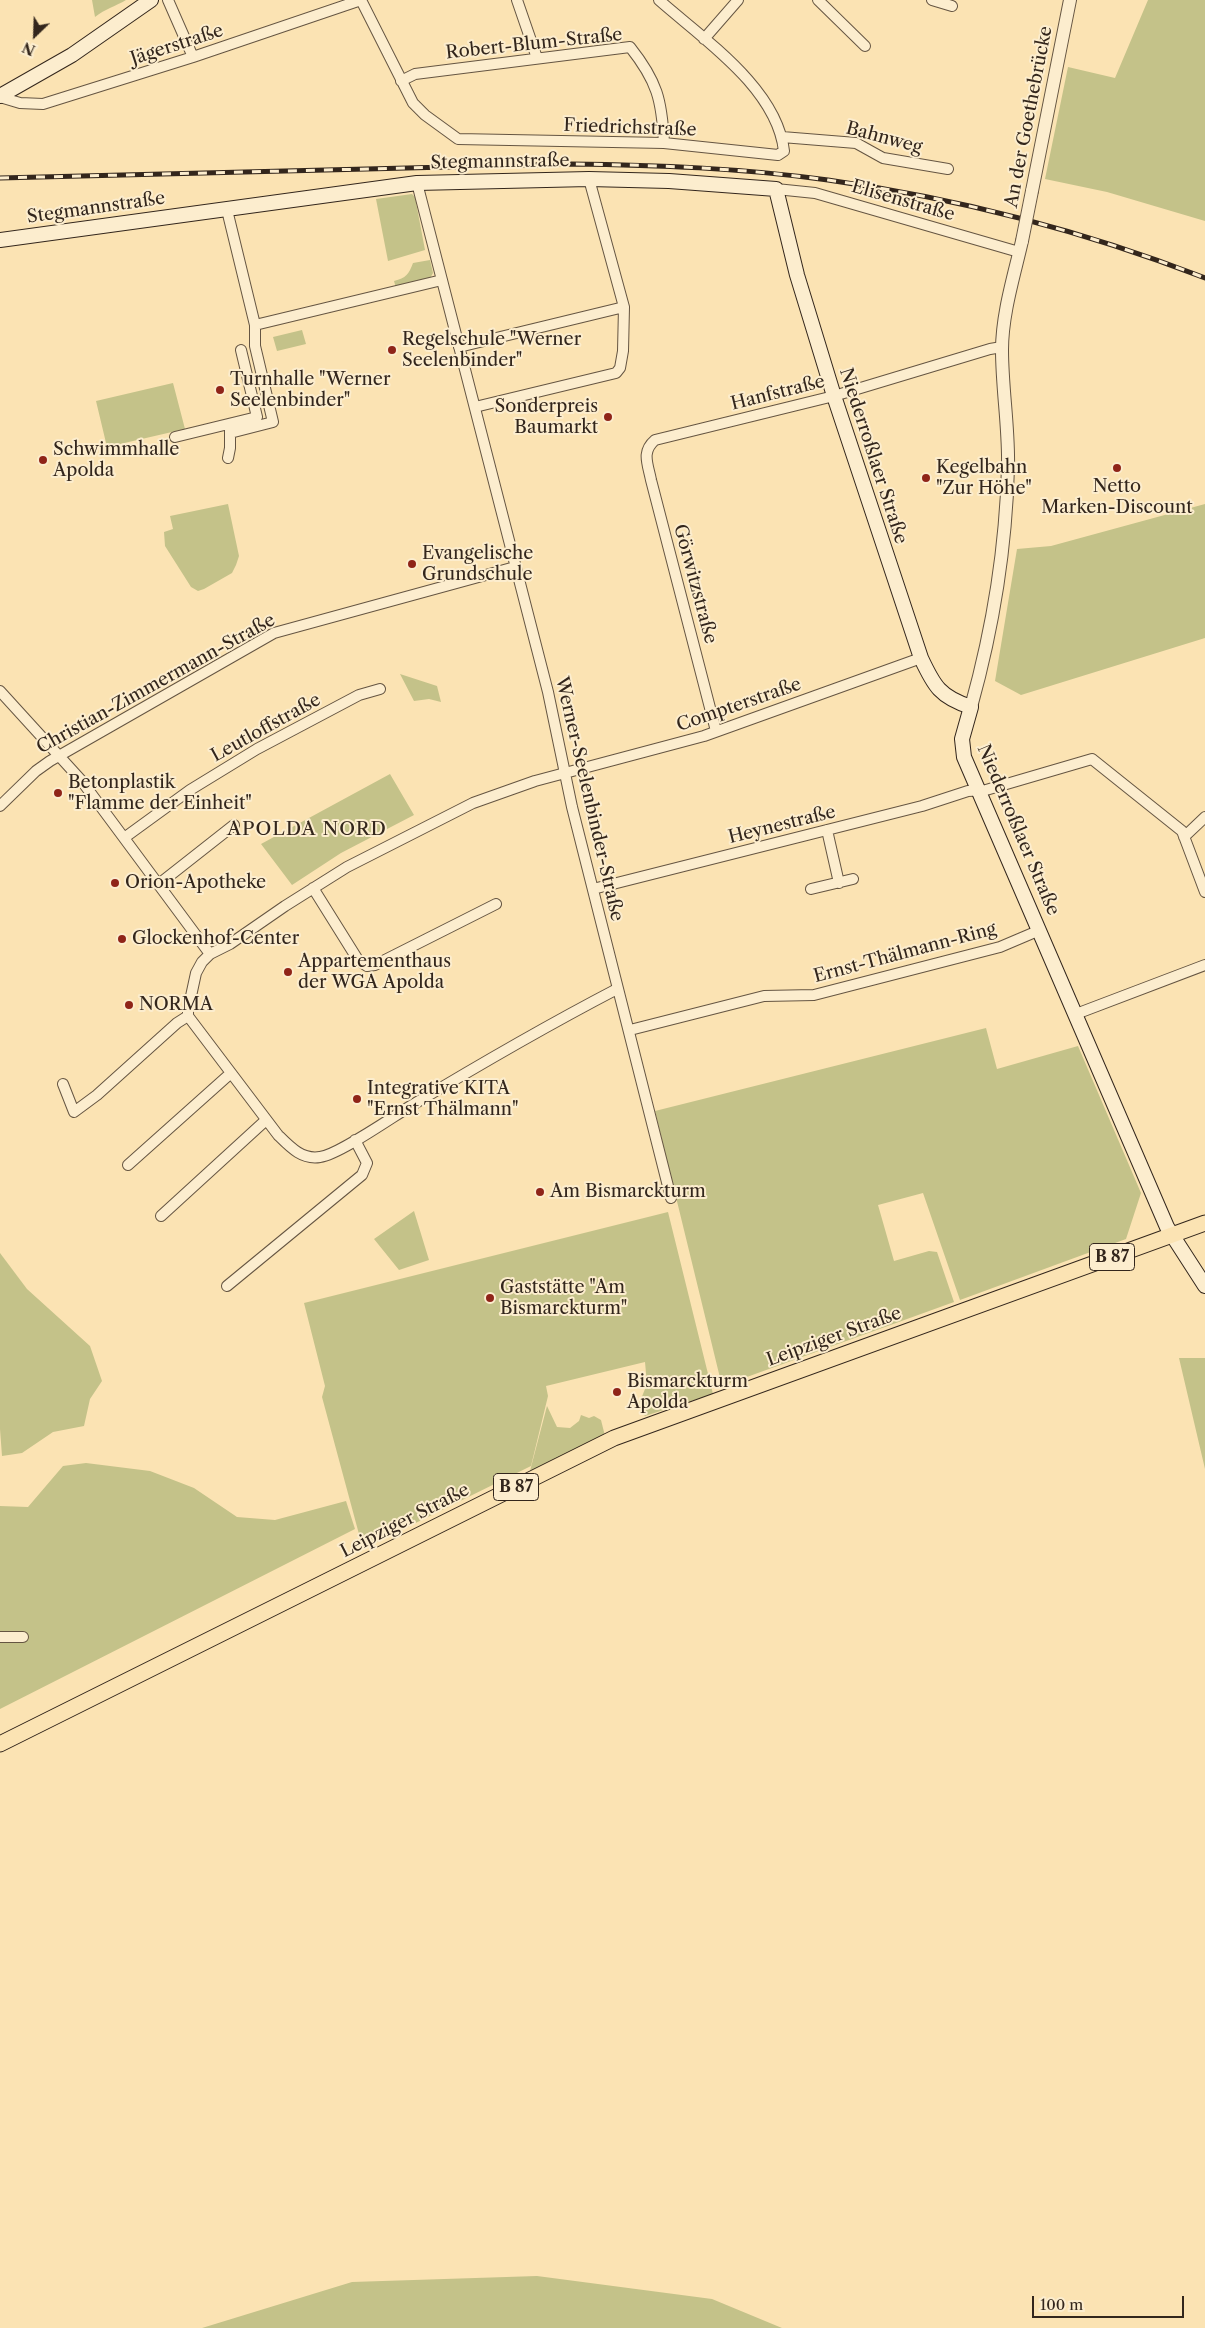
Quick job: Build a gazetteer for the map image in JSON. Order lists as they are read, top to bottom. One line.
{"streets":{"main road":["Stegmannstraße","Niederroßlaer Straße","B 87","Leipziger Straße"],"street":["Robert-Blum-Straße","Jägerstraße","An der Goethebrücke","Friedrichstraße","Bahnweg","Elisenstraße","Hanfstraße","Görwitzstraße","Christian-Zimmermann-Straße","Compterstraße","Leutloffstraße","Werner-Seelenbinder-Straße","Heynestraße","Ernst-Thälmann-Ring"]},"crossings":[["Robert-Blum-Straße","Friedrichstraße"],["An der Goethebrücke","Elisenstraße"],["An der Goethebrücke","Hanfstraße"],["An der Goethebrücke","Niederroßlaer Straße"],["Friedrichstraße","Bahnweg"],["Stegmannstraße","Elisenstraße"],["Stegmannstraße","Niederroßlaer Straße"],["Stegmannstraße","Werner-Seelenbinder-Straße"],["Elisenstraße","Niederroßlaer Straße"],["Hanfstraße","Niederroßlaer Straße"],["Hanfstraße","Görwitzstraße"],["Niederroßlaer Straße","Compterstraße"],["Niederroßlaer Straße","Heynestraße"],["Niederroßlaer Straße","Ernst-Thälmann-Ring"],["Niederroßlaer Straße","Leipziger Straße"],["Görwitzstraße","Compterstraße"],["Christian-Zimmermann-Straße","Werner-Seelenbinder-Straße"],["Compterstraße","Werner-Seelenbinder-Straße"],["Werner-Seelenbinder-Straße","Heynestraße"],["Werner-Seelenbinder-Straße","Ernst-Thälmann-Ring"]],"districts":["APOLDA NORD"],"places":["Regelschule \"Werner Seelenbinder\"","Turnhalle \"Werner Seelenbinder\"","Sonderpreis Baumarkt","Schwimmhalle Apolda","Netto Marken-Discount","Kegelbahn \"Zur Höhe\"","Evangelische Grundschule","Betonplastik \"Flamme der Einheit\"","Orion-Apotheke","Glockenhof-Center","Appartementhaus der WGA Apolda","NORMA","Integrative KITA \"Ernst Thälmann\"","Am Bismarckturm","Gaststätte \"Am Bismarckturm\"","Bismarckturm Apolda"],"scale_bar":"100 m","north":"bottom left"}
